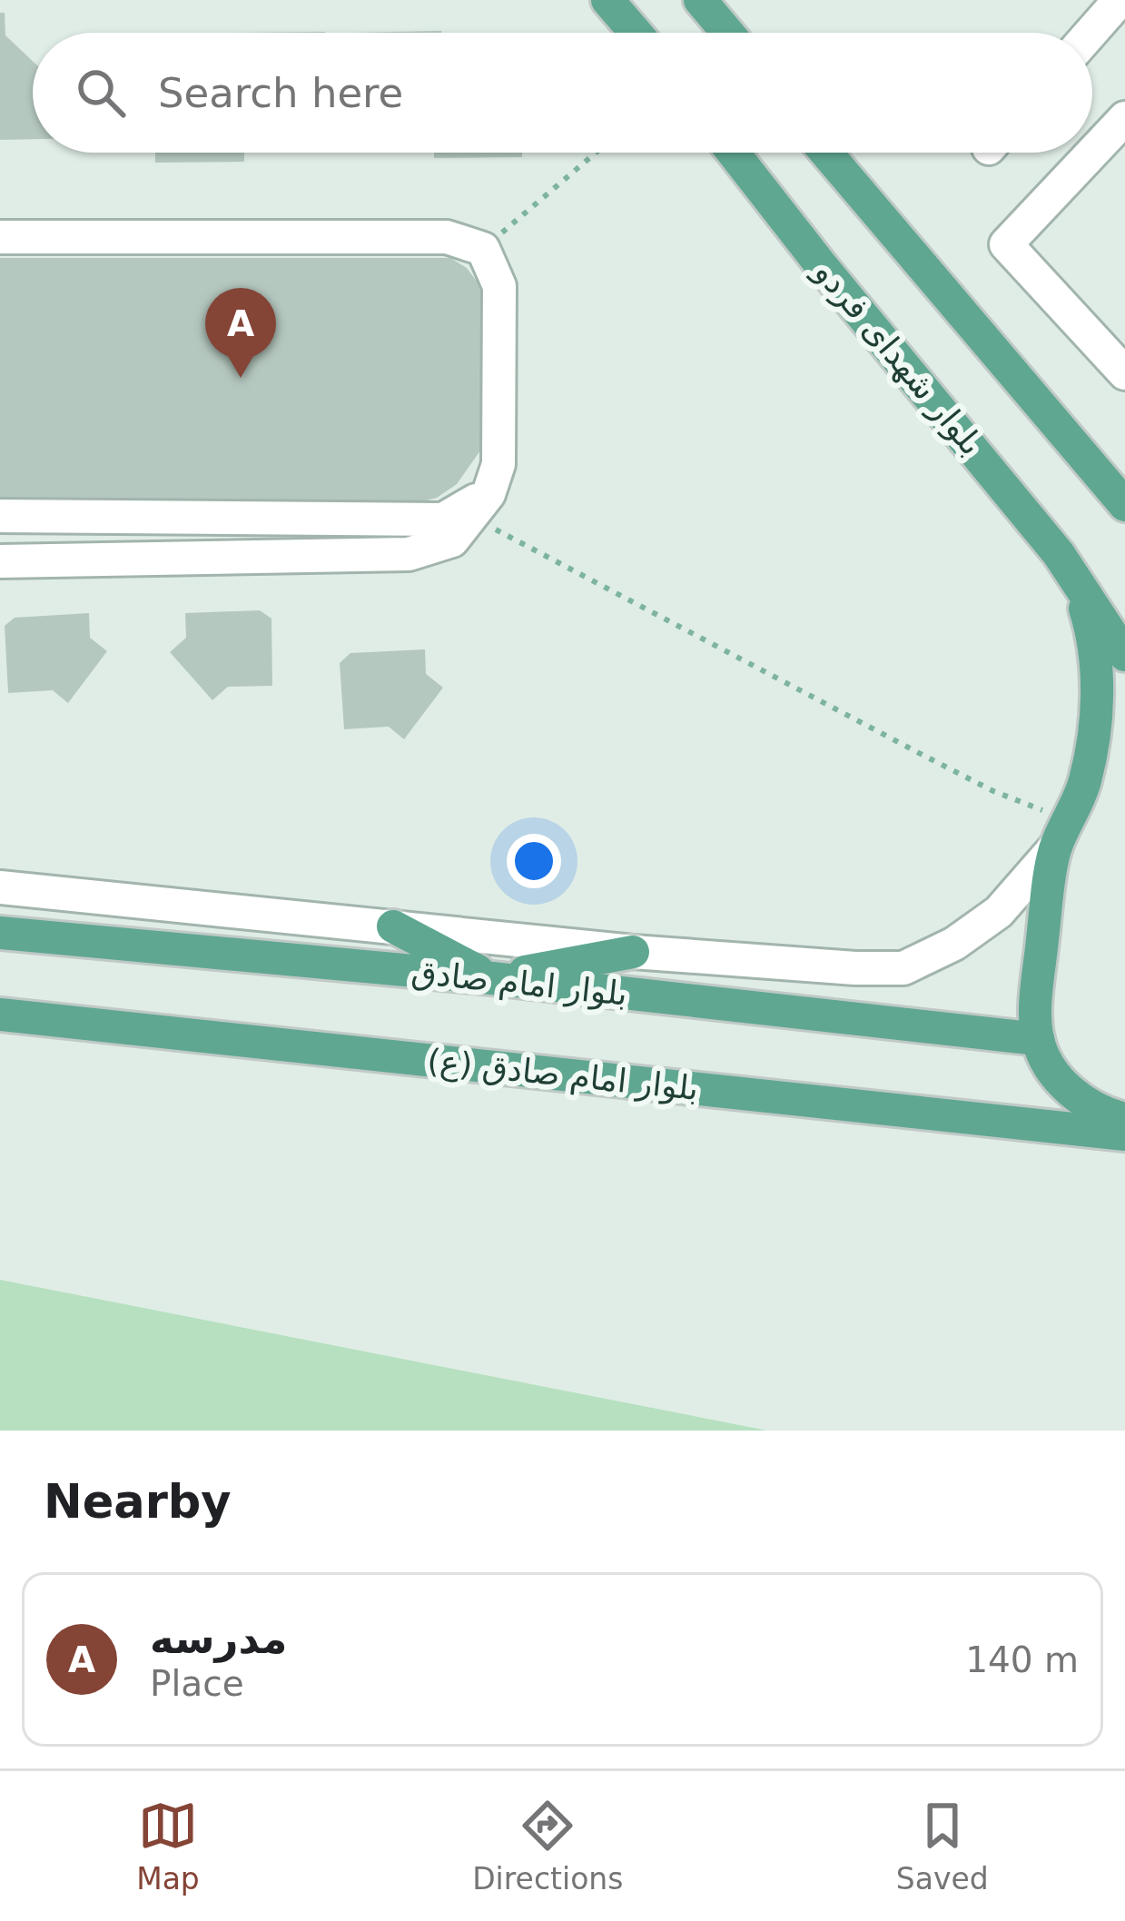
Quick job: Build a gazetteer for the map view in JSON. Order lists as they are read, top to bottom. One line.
{"streets":{"main road":["بلوار شهدای فردو","بلوار امام صادق","بلوار امام صادق (ع)"]},"page":{"search":"Search here","pins":"A","heading":"Nearby","list":[{"mark":"A","name":"مدرسه","note":"Place","value":"140 m"}],"nav":["Map","Directions","Saved"]}}
